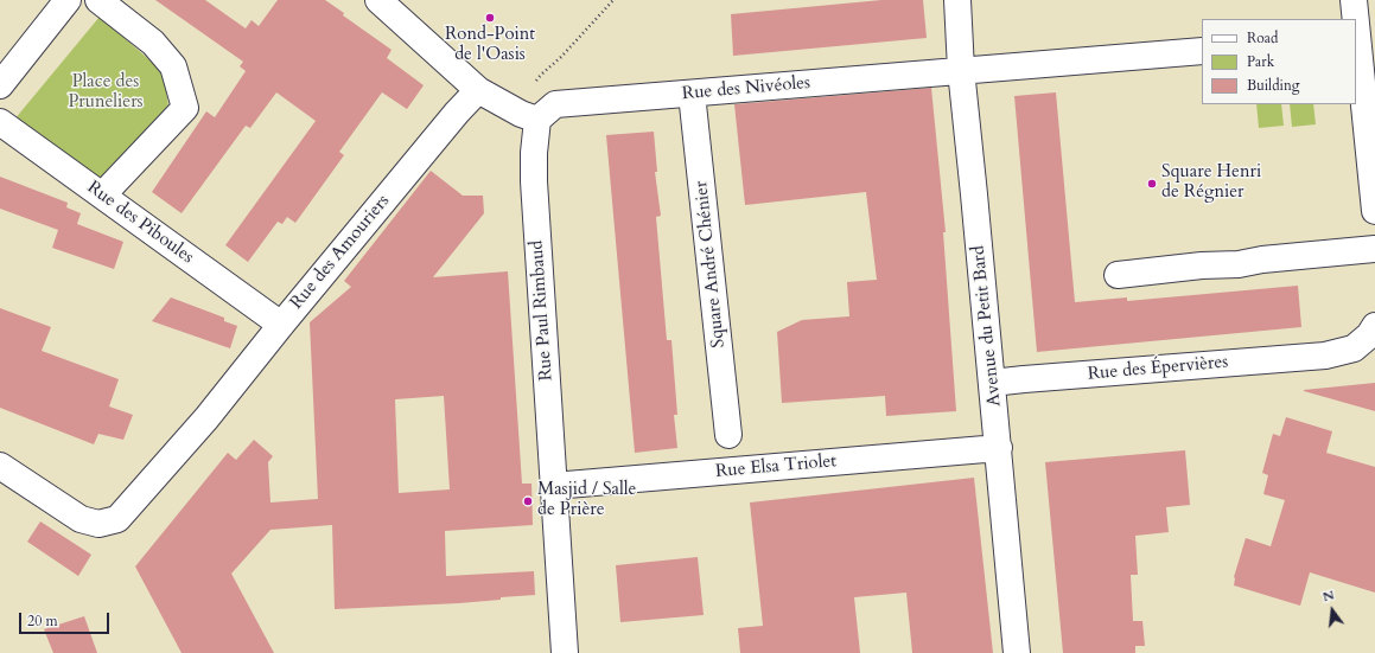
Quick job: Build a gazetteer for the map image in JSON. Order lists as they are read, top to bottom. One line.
{"streets":{"street":["Rue des Nivéoles","Rue des Piboules","Rue des Amouriers","Square André Chénier","Rue Paul Rimbaud","Avenue du Petit Bard","Rue des Épervières","Rue Elsa Triolet"]},"crossings":[["Rue des Nivéoles","Square André Chénier"],["Rue des Nivéoles","Rue Paul Rimbaud"],["Rue des Nivéoles","Avenue du Petit Bard"],["Rue des Piboules","Rue des Amouriers"],["Rue Paul Rimbaud","Rue Elsa Triolet"],["Avenue du Petit Bard","Rue des Épervières"],["Avenue du Petit Bard","Rue Elsa Triolet"]],"parks":["Place des Pruneliers"],"places":["Rond-Point de l'Oasis","Square Henri de Régnier","Masjid / Salle de Prière"],"legend":["Road","Park","Building"],"scale_bar":"20 m","north":"top"}
